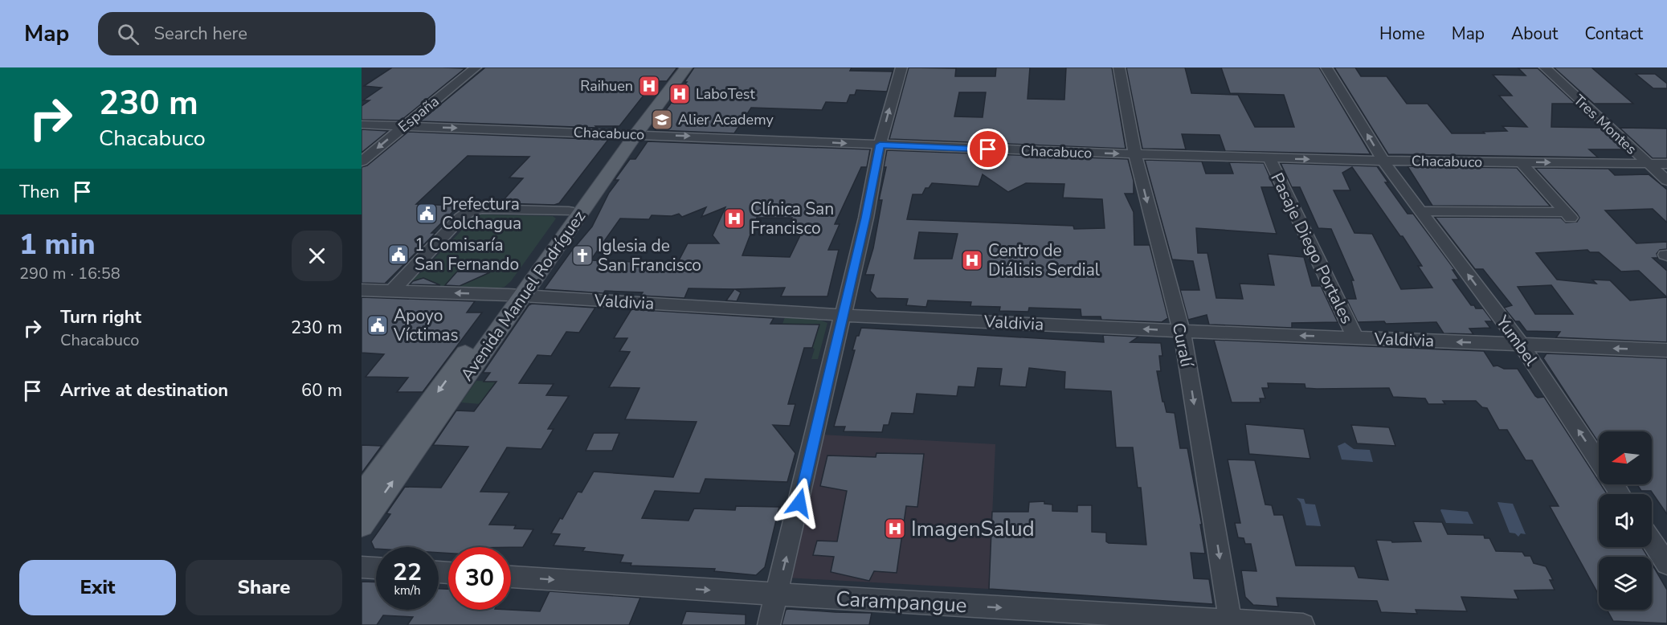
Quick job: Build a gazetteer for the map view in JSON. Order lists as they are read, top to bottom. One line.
{"streets":{"main road":["Avenida Manuel Rodríguez"],"street":["España","Tres Montes","Chacabuco","Pasaje Diego Portales","Valdivia","Yumbel","Curalí","Carampangue"]},"crossings":[["España","Chacabuco"],["Tres Montes","Chacabuco"],["Chacabuco","Pasaje Diego Portales"],["Chacabuco","Avenida Manuel Rodríguez"],["Chacabuco","Yumbel"],["Chacabuco","Curalí"],["Pasaje Diego Portales","Valdivia"],["Avenida Manuel Rodríguez","Valdivia"],["Valdivia","Yumbel"],["Valdivia","Curalí"],["Curalí","Carampangue"]],"one_way":["España","Chacabuco","Valdivia","Yumbel","Curalí","Carampangue"],"places":{"hospital":["Raihuen","LaboTest","Clínica San Francisco","Centro de Diálisis Serdial","ImagenSalud"],"school or university":["Alier Academy"],"public building":["Prefectura Colchagua","1 Comisaría San Fernando","Apoyo Víctimas"],"church":["Iglesia de San Francisco"]},"north":"left","page":{"header":"Map","search":"Search here","nav":["Home","Map","About","Contact"],"turn":["230 m","Chacabuco"],"then":"Then","heading":["1 min","290 m · 16:58"],"list":[{"name":"Turn right","note":"Chacabuco","value":"230 m"},{"name":"Arrive at destination","value":"60 m"}],"speed":"22 km/h","limit":"30","buttons":["Exit","Share"]}}
